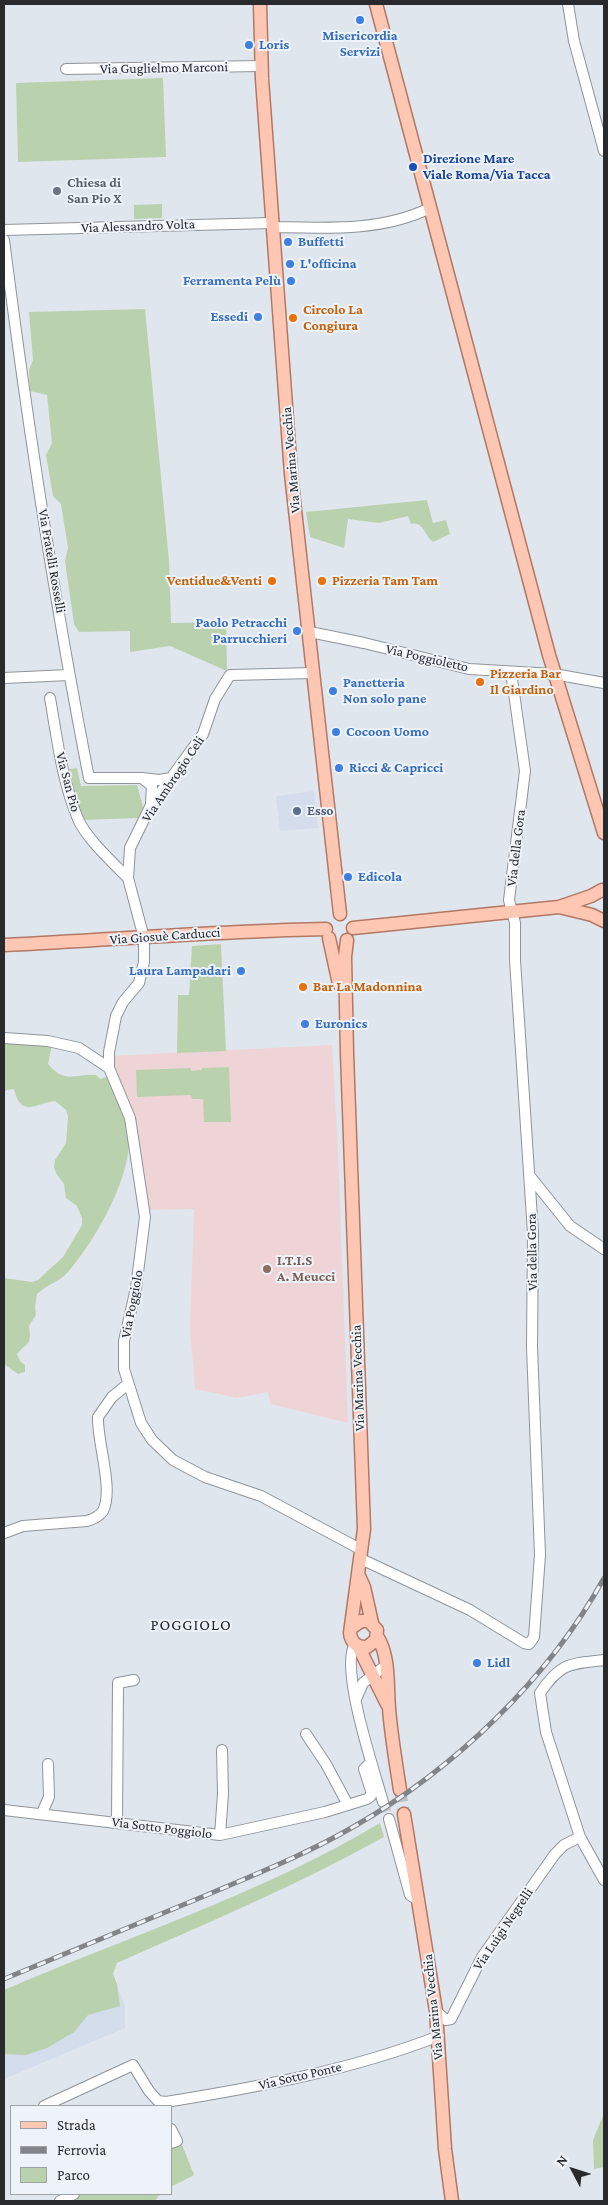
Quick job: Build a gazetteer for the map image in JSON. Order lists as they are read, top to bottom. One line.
{"streets":{"main road":["Via Marina Vecchia","Via Giosuè Carducci"],"street":["Via Guglielmo Marconi","Via Alessandro Volta","Via Fratelli Rosselli","Via Poggioletto","Via Ambrogio Celi","Via San Pio","Via della Gora","Via Poggiolo","Via Sotto Poggiolo","Via Luigi Negrelli","Via Sotto Ponte"]},"crossings":[["Via Guglielmo Marconi","Via Marina Vecchia"],["Via Alessandro Volta","Via Marina Vecchia"],["Via Marina Vecchia","Via Poggioletto"],["Via Marina Vecchia","Via Ambrogio Celi"],["Via Marina Vecchia","Via della Gora"],["Via Marina Vecchia","Via Giosuè Carducci"],["Via Marina Vecchia","Via Poggiolo"],["Via Marina Vecchia","Via Sotto Poggiolo"],["Via Marina Vecchia","Via Luigi Negrelli"],["Via Marina Vecchia","Via Sotto Ponte"],["Via Fratelli Rosselli","Via Ambrogio Celi"],["Via Poggioletto","Via della Gora"],["Via Ambrogio Celi","Via San Pio"],["Via Ambrogio Celi","Via Giosuè Carducci"],["Via Ambrogio Celi","Via Poggiolo"],["Via della Gora","Via Poggiolo"],["Via Giosuè Carducci","Via Poggiolo"]],"districts":["POGGIOLO"],"places":["Misericordia Servizi","Loris","Direzione Mare Viale Roma/Via Tacca","Chiesa di San Pio X","Buffetti","L'officina","Ferramenta Pelù","Essedi","Circolo La Congiura","Ventidue&Venti","Pizzeria Tam Tam","Paolo Petracchi Parrucchieri","Pizzeria Bar Il Giardino","Panetteria Non solo pane","Cocoon Uomo","Ricci & Capricci","Esso","Edicola","Laura Lampadari","Bar La Madonnina","Euronics","I.T.I.S A. Meucci","Lidl"],"legend":["Strada","Ferrovia","Parco"],"north":"top left"}
